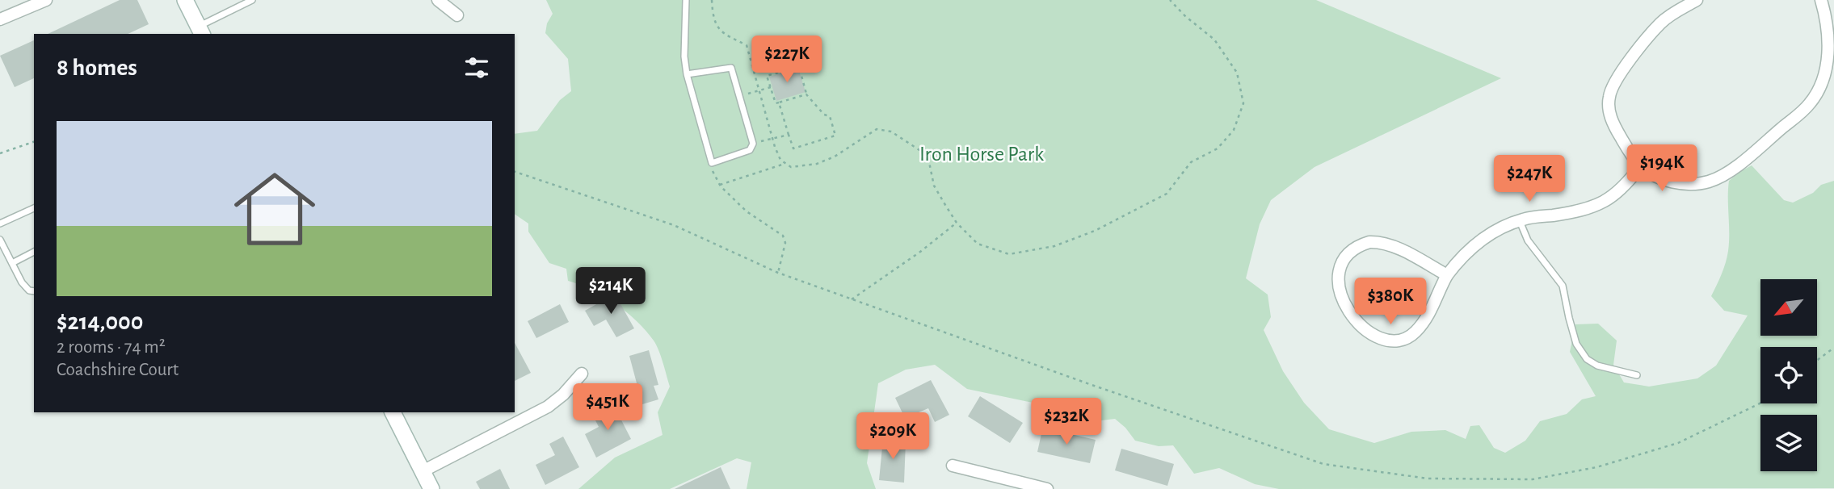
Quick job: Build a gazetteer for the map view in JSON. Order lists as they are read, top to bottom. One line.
{"parks":["Iron Horse Park"],"north":"bottom left","page":{"heading":"8 homes","price":["$227K","$194K","$247K","$214K","$380K","$451K","$232K","$209K"],"list":[{"name":"$214,000","note":"2 rooms · 74 m² · Coachshire Court"}]}}
